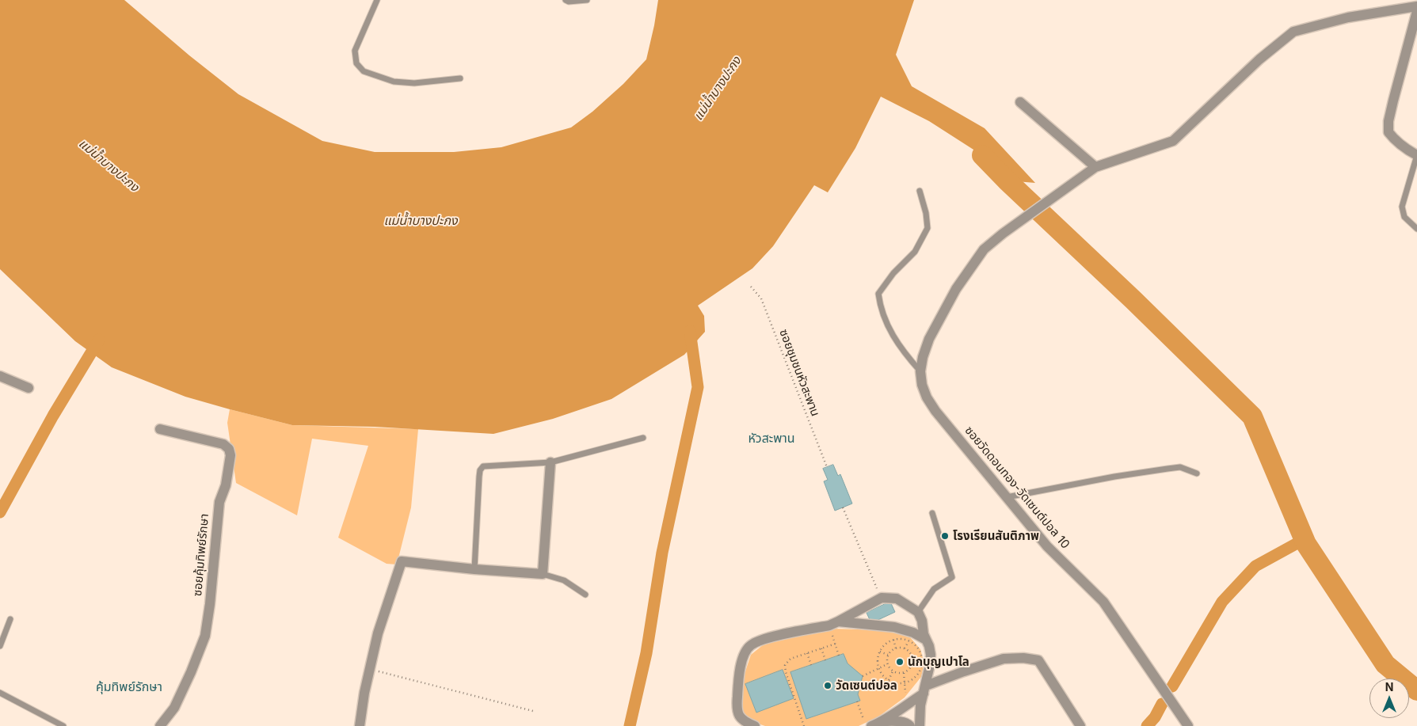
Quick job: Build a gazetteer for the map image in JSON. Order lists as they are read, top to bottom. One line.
{"streets":{"street":["ซอยวัดดอนทอง-วัดเซนต์ปอล 10","ซอยคุ้มทิพย์รักษา"],"path":["ซอยชุมชนหัวสะพาน"]},"districts":["หัวสะพาน","คุ้มทิพย์รักษา"],"water":["แม่น้ำบางปะกง"],"places":["โรงเรียนสันติภาพ","นักบุญเปาโล","วัดเซนต์ปอล"],"north":"top"}
